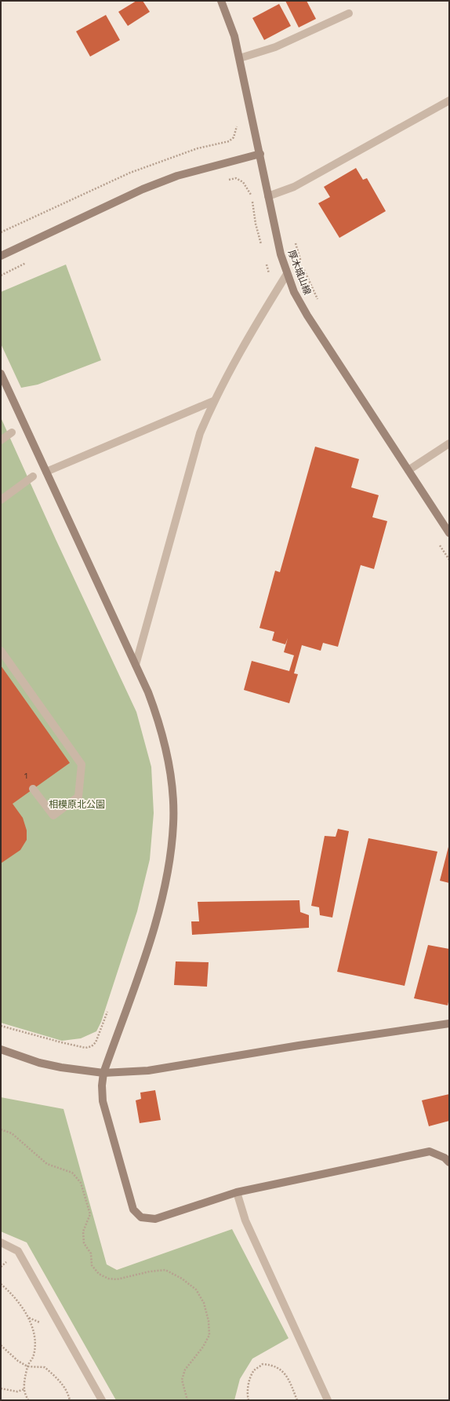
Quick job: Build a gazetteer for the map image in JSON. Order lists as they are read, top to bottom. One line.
{"streets":{"street":["厚木城山線"]},"parks":["相模原北公園"],"house_numbers":["1"]}
